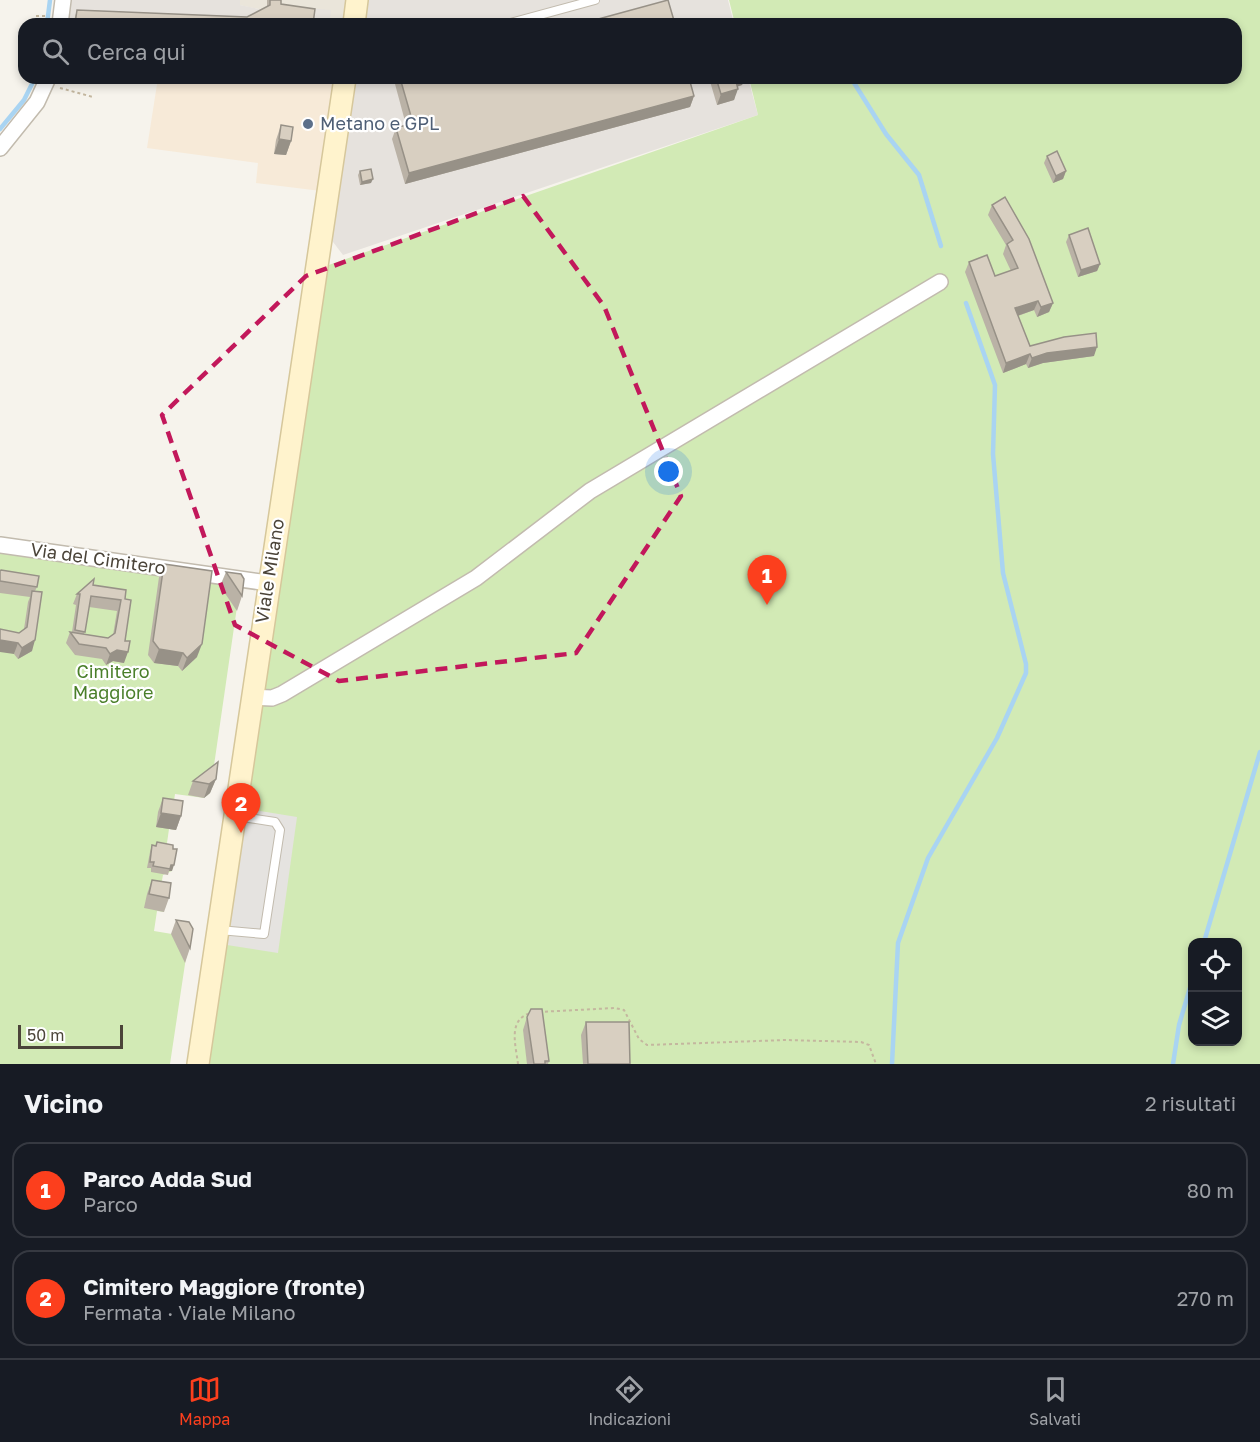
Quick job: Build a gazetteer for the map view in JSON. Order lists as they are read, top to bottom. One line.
{"streets":{"street":["Via del Cimitero","Viale Milano"]},"crossings":[["Via del Cimitero","Viale Milano"]],"parks":["Cimitero Maggiore"],"places":["Metano e GPL"],"scale_bar":"50 m","page":{"search":"Cerca qui","pins":["1","2"],"scale":"50 m","heading":["Vicino","2 risultati"],"list":[{"mark":"1","name":"Parco Adda Sud","note":"Parco","value":"80 m"},{"mark":"2","name":"Cimitero Maggiore (fronte)","note":"Fermata · Viale Milano","value":"270 m"}],"nav":["Mappa","Indicazioni","Salvati"]}}
